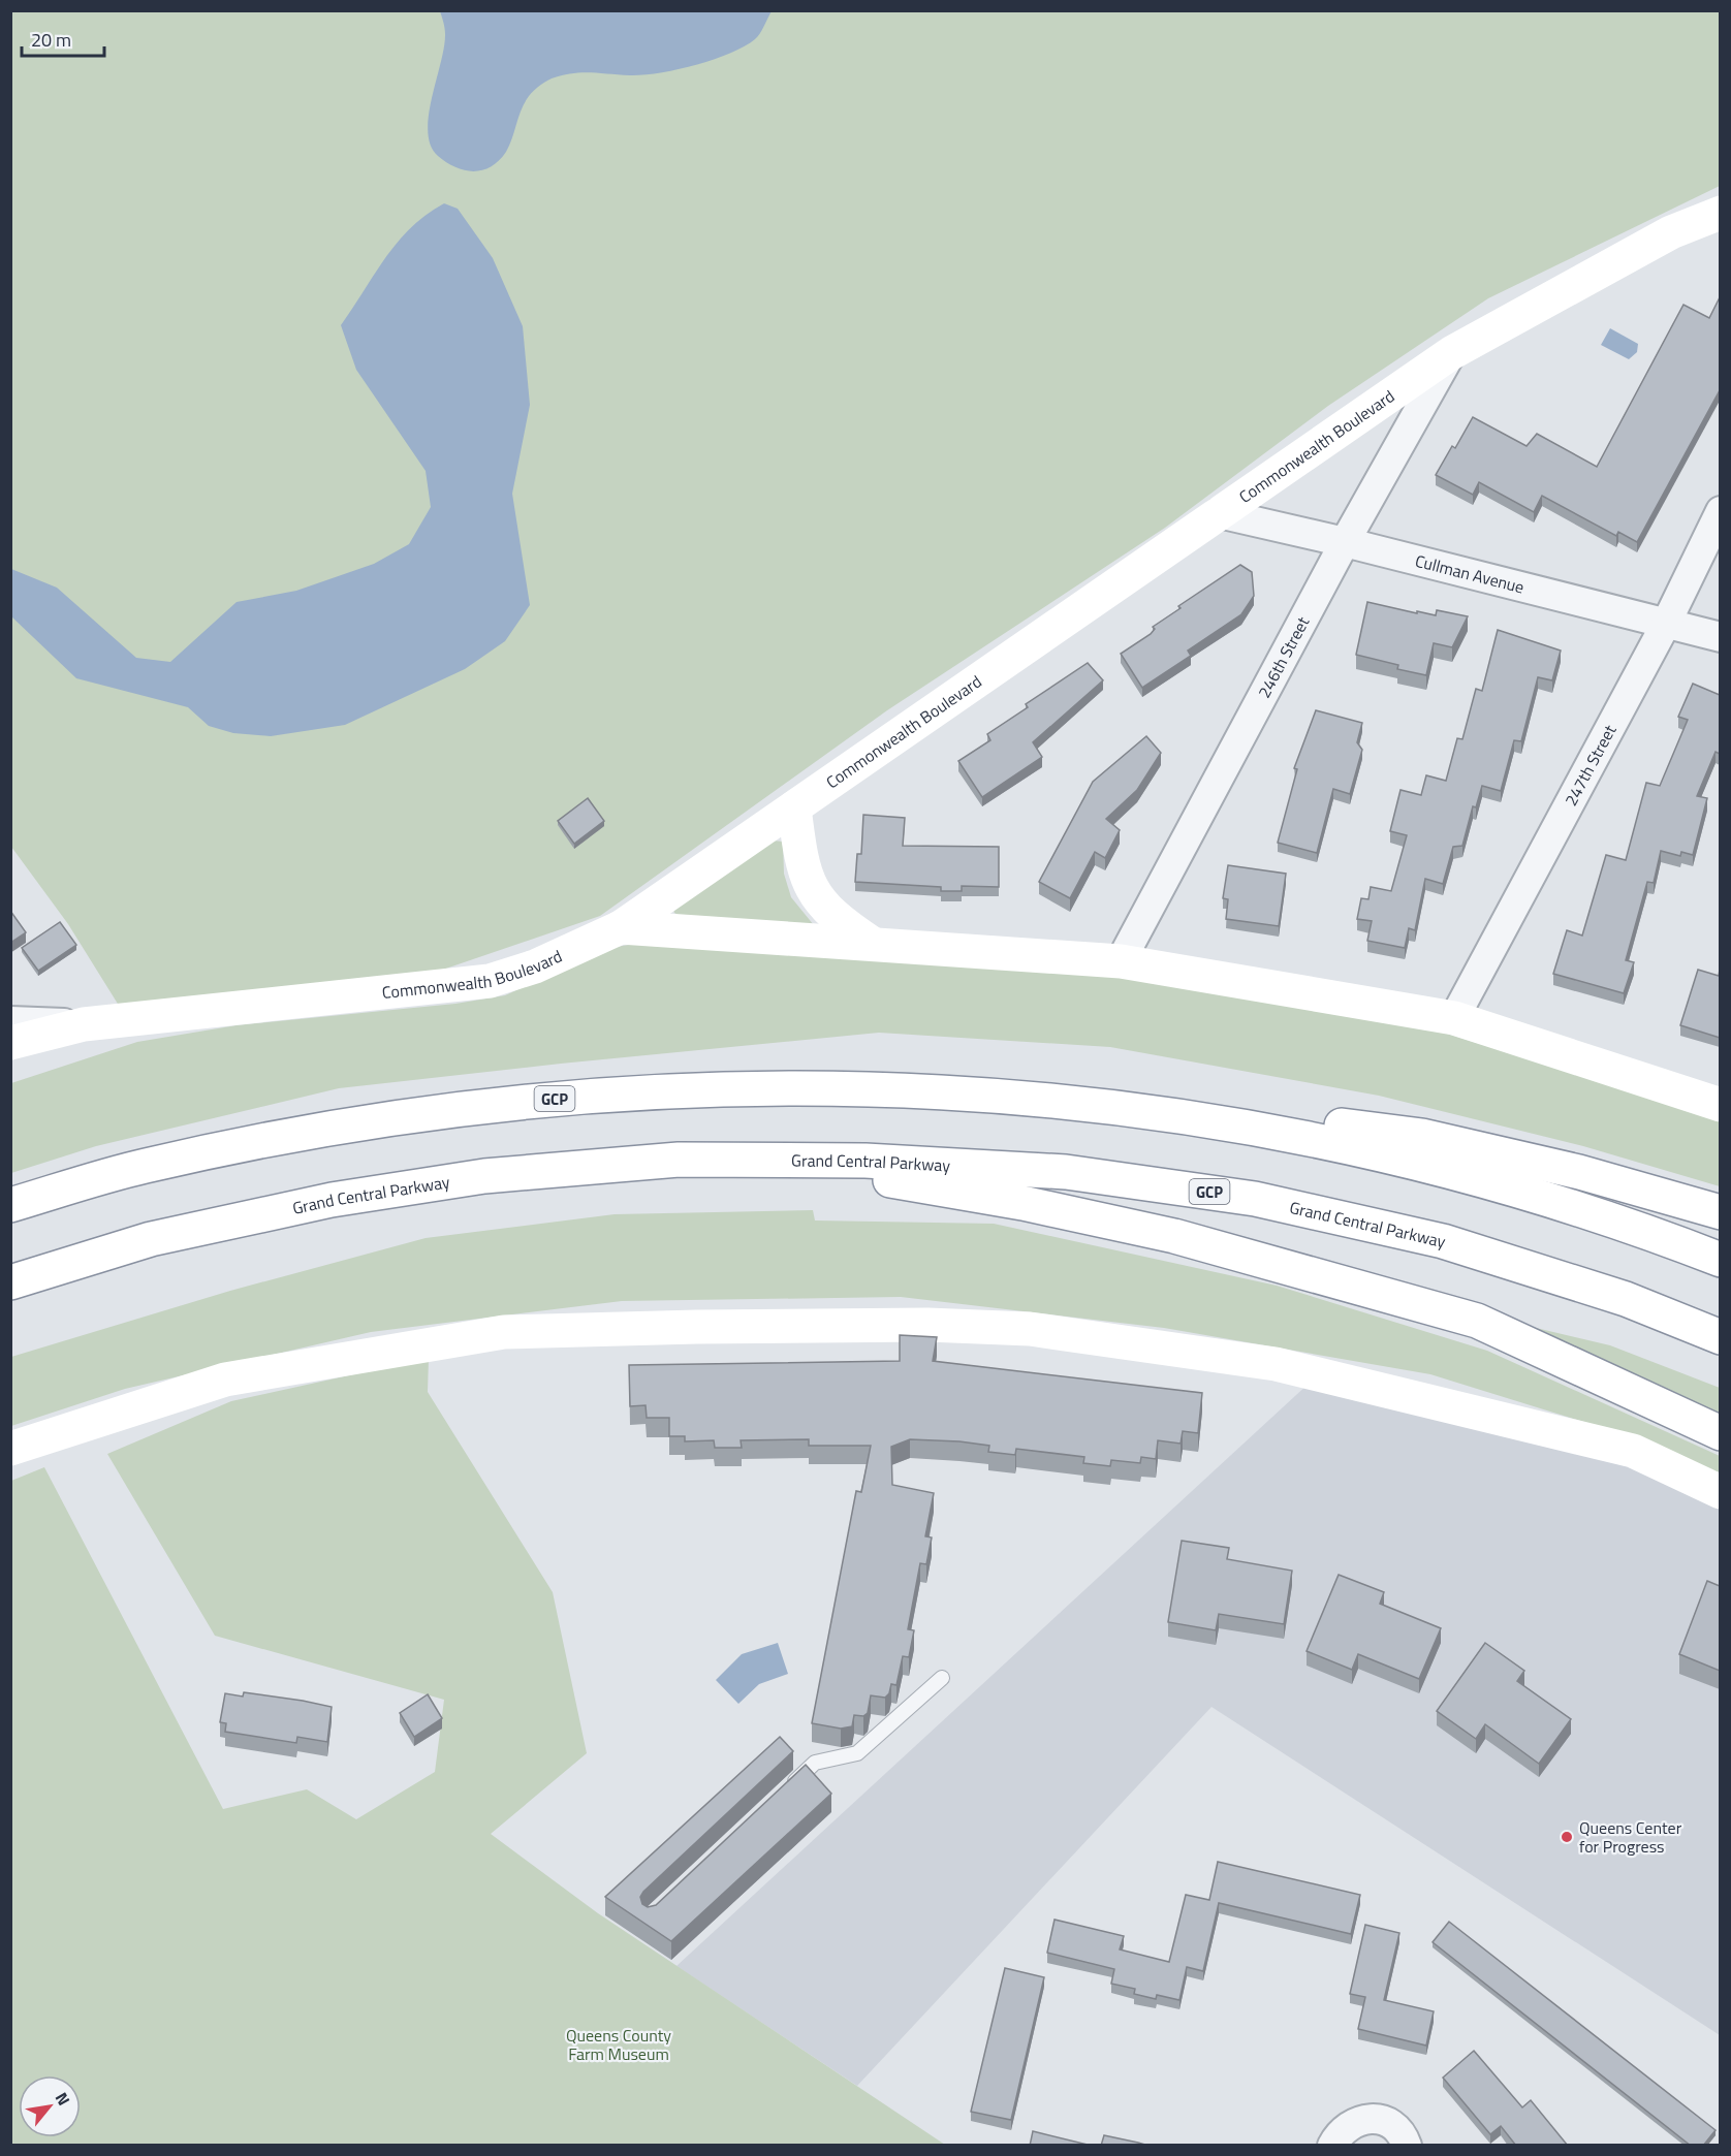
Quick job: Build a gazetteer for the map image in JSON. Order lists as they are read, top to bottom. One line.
{"streets":{"main road":["Commonwealth Boulevard","GCP","Grand Central Parkway"],"street":["Cullman Avenue","246th Street","247th Street"]},"crossings":[["Commonwealth Boulevard","Cullman Avenue"],["Commonwealth Boulevard","246th Street"],["Cullman Avenue","246th Street"],["Cullman Avenue","247th Street"]],"parks":["Queens County Farm Museum"],"places":["Queens Center for Progress"],"scale_bar":"20 m","north":"top right"}
